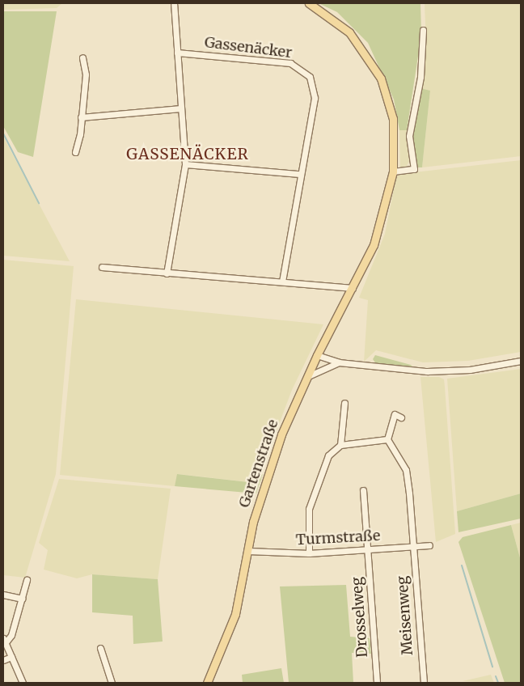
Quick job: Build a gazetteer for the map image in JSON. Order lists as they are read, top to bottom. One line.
{"streets":{"main road":["Gartenstraße"],"street":["Gassenäcker","Turmstraße","Meisenweg","Drosselweg"]},"crossings":[["Gartenstraße","Turmstraße"],["Turmstraße","Meisenweg"],["Turmstraße","Drosselweg"]],"districts":["GASSENÄCKER"]}
